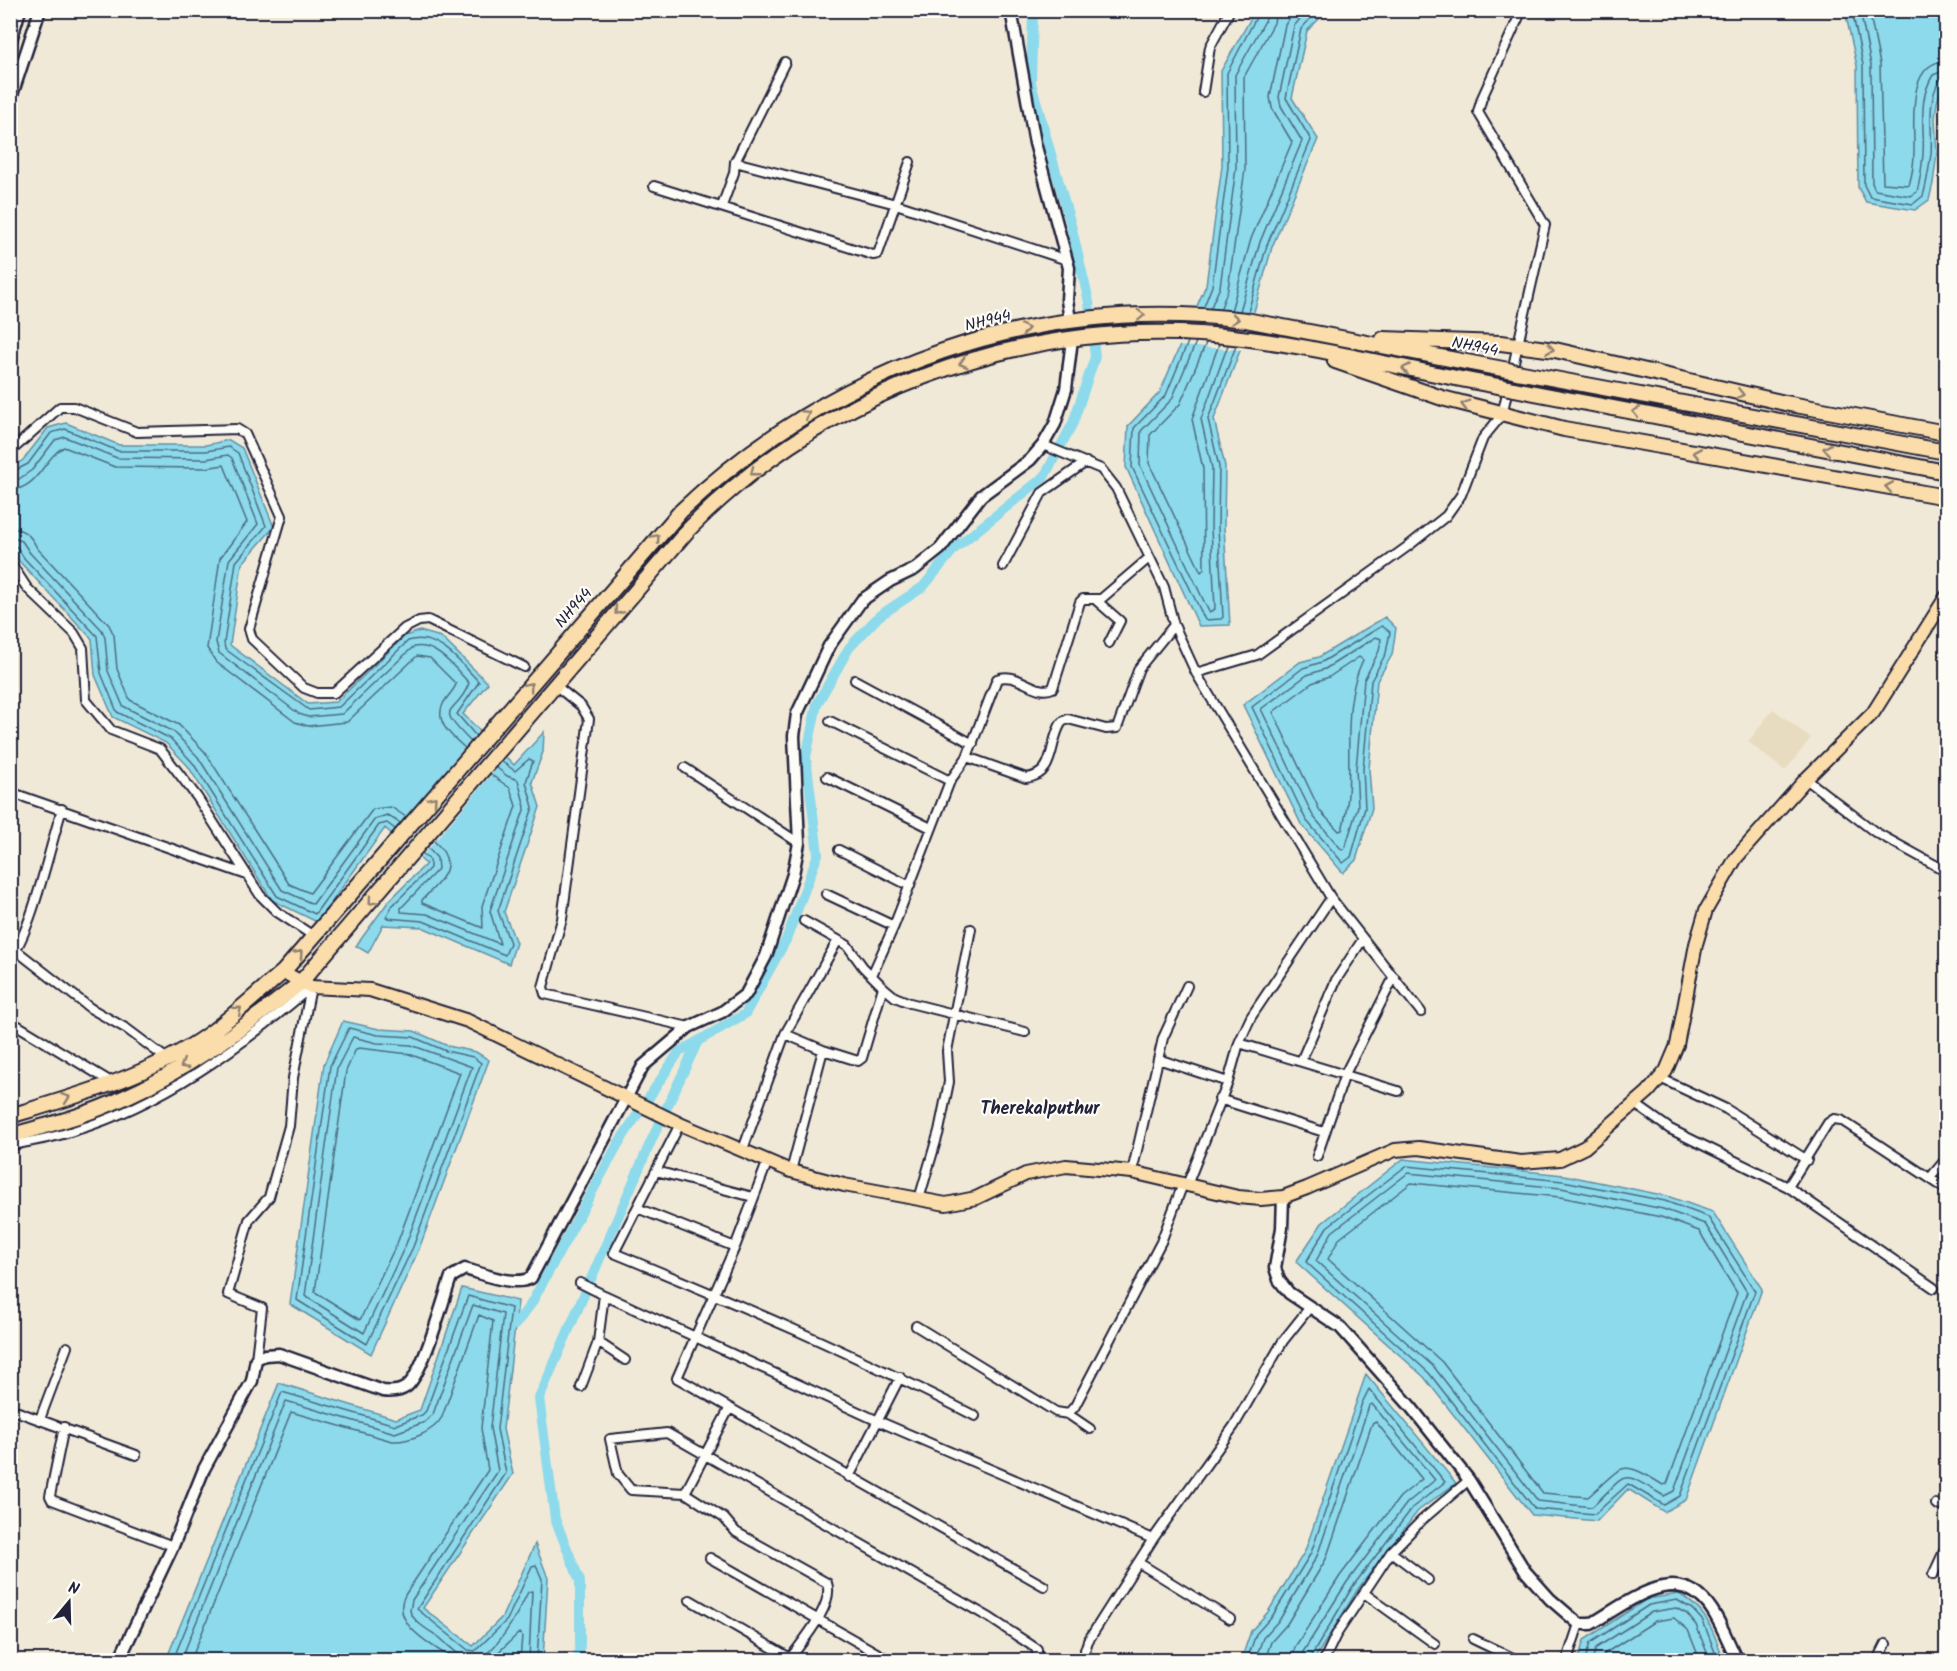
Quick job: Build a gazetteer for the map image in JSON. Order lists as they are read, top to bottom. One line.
{"streets":{"highway":["NH944"]},"districts":["Therekalputhur"],"north":"top"}
